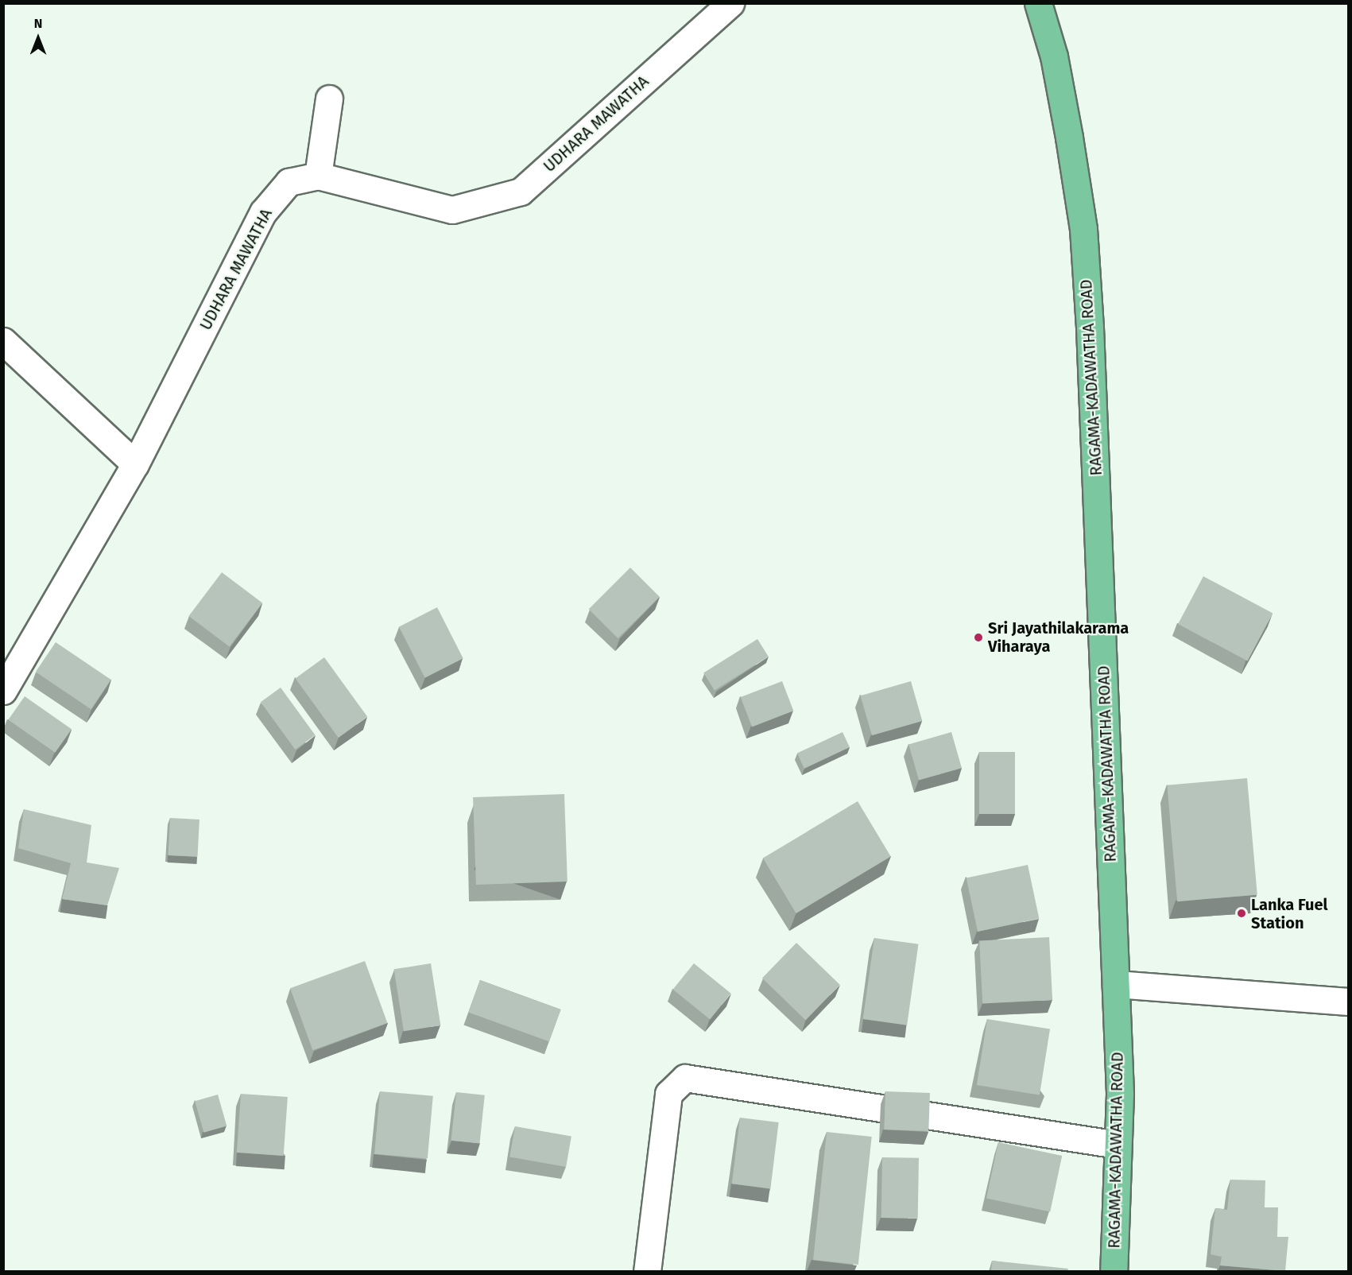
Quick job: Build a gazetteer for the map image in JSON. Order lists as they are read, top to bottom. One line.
{"streets":{"main road":["RAGAMA-KADAWATHA ROAD"],"street":["UDHARA MAWATHA"]},"places":["Sri Jayathilakarama Viharaya","Lanka Fuel Station"],"north":"top"}
